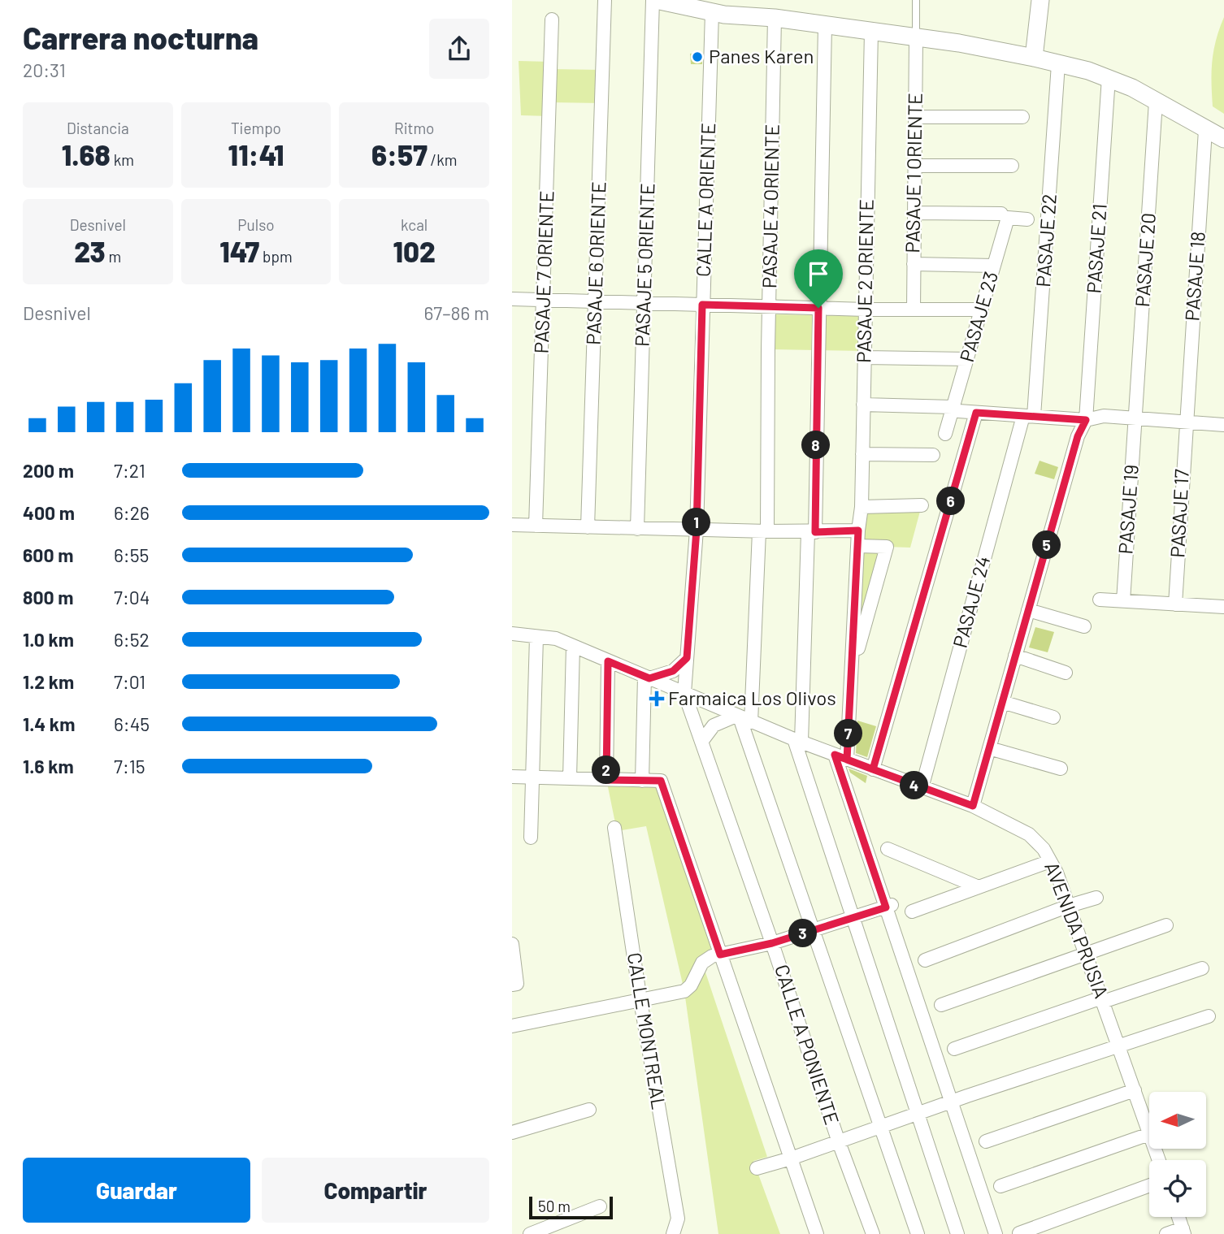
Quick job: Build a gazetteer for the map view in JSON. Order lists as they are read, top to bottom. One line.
{"streets":{"street":["PASAJE 1 ORIENTE","CALLE A ORIENTE","PASAJE 4 ORIENTE","PASAJE 22","PASAJE 21","PASAJE 20","PASAJE 6 ORIENTE","PASAJE 5 ORIENTE","PASAJE 7 ORIENTE","PASAJE 18","PASAJE 2 ORIENTE","PASAJE 23","PASAJE 19","PASAJE 17","PASAJE 24","AVENIDA PRUSIA","CALLE MONTREAL","CALLE A PONIENTE"]},"crossings":[["CALLE A ORIENTE","AVENIDA PRUSIA"],["CALLE A ORIENTE","CALLE A PONIENTE"],["PASAJE 4 ORIENTE","AVENIDA PRUSIA"],["PASAJE 22","PASAJE 24"],["PASAJE 21","AVENIDA PRUSIA"],["PASAJE 20","PASAJE 19"],["PASAJE 18","PASAJE 17"],["PASAJE 2 ORIENTE","AVENIDA PRUSIA"],["PASAJE 24","AVENIDA PRUSIA"],["AVENIDA PRUSIA","CALLE A PONIENTE"]],"places":{"other":["Panes Karen"],"health":["Farmaica Los Olivos"]},"scale_bar":"50 m","north":"left","page":{"heading":["Carrera nocturna","20:31"],"stats":[["Distancia","1.68 km"],["Tiempo","11:41"],["Ritmo","6:57 /km"],["Desnivel","23 m"],["Pulso","147 bpm"],["kcal","102"]],"chart":["Desnivel","67–86 m"],"pins":["8","6","1","5","7","2","4","3"],"list":[{"name":"200 m","note":"7:21"},{"name":"400 m","note":"6:26"},{"name":"600 m","note":"6:55"},{"name":"800 m","note":"7:04"},{"name":"1.0 km","note":"6:52"},{"name":"1.2 km","note":"7:01"},{"name":"1.4 km","note":"6:45"},{"name":"1.6 km","note":"7:15"}],"buttons":["Guardar","Compartir"],"scale":"50 m"}}
